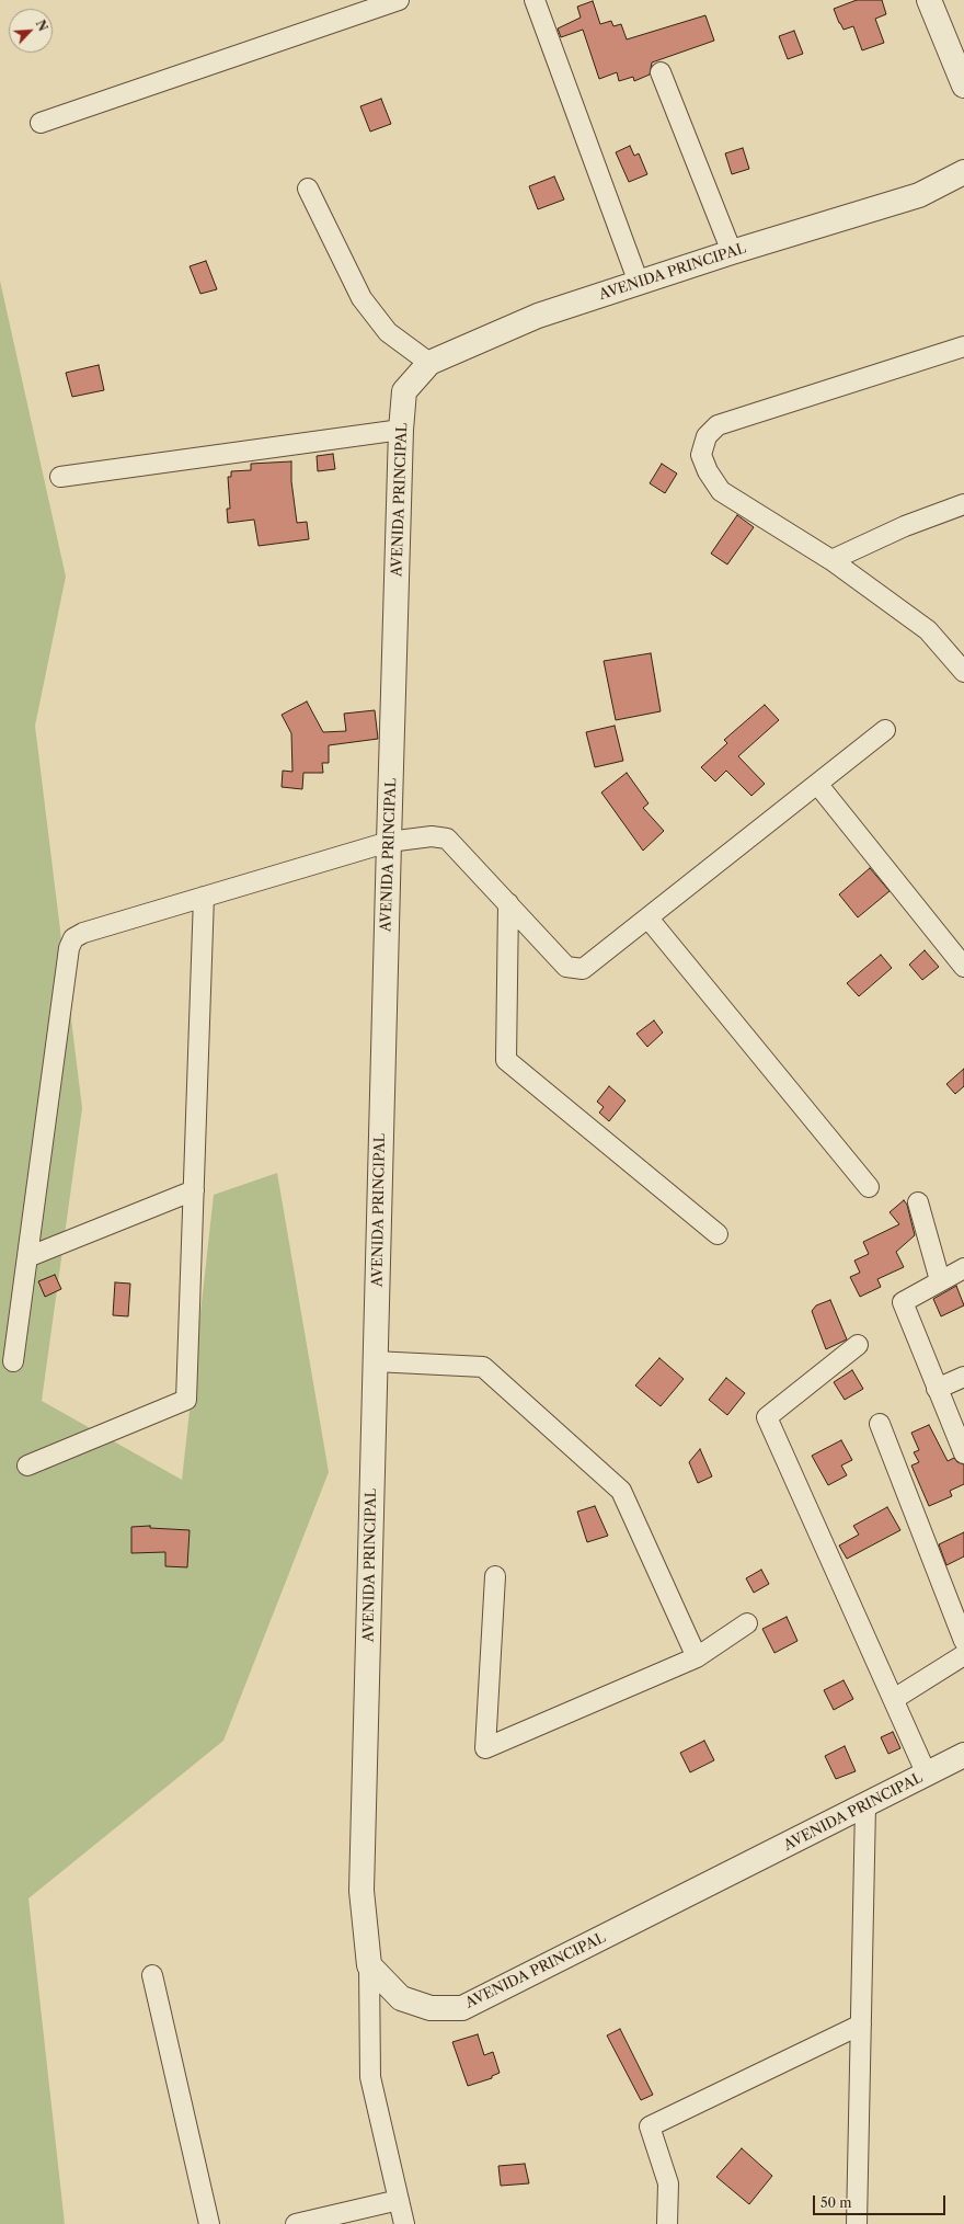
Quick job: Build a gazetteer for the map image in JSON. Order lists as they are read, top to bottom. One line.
{"streets":{"street":["AVENIDA PRINCIPAL"]},"scale_bar":"50 m","north":"top right"}
